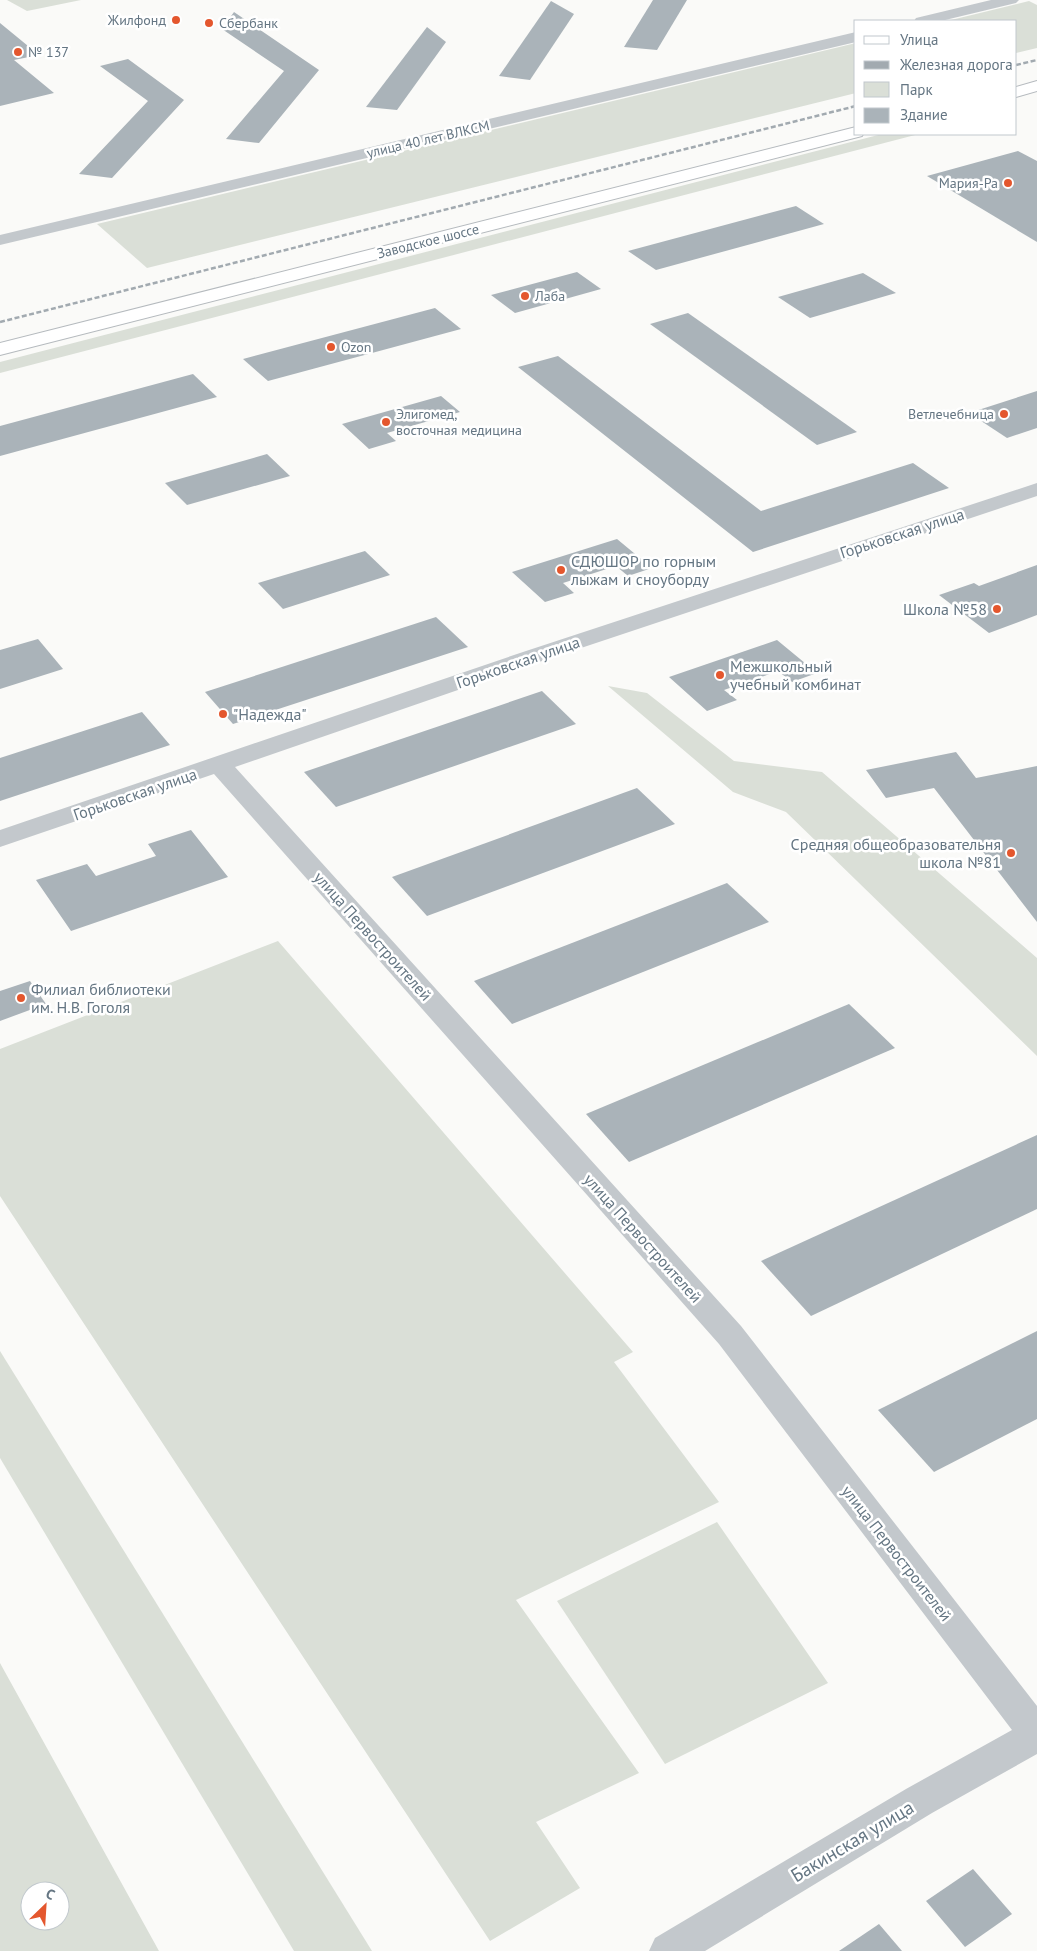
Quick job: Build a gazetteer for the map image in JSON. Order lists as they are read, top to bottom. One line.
{"streets":{"main road":["Заводское шоссе"],"street":["улица 40 лет ВЛКСМ","Горьковская улица","улица Первостроителей","Бакинская улица"]},"crossings":[["Горьковская улица","улица Первостроителей"],["улица Первостроителей","Бакинская улица"]],"places":["Жилфонд","Сбербанк","№ 137","Мария-Ра","Лаба","Ozon","Ветлечебница","Элигомед, восточная медицина","СДЮШОР по горным лыжам и сноуборду","Школа №58","Межшкольный учебный комбинат","\"Надежда\"","Средняя общеобразовательня школа №81","Филиал библиотеки им. Н.В. Гоголя"],"legend":["Улица","Железная дорога","Парк","Здание"],"north":"top right"}
